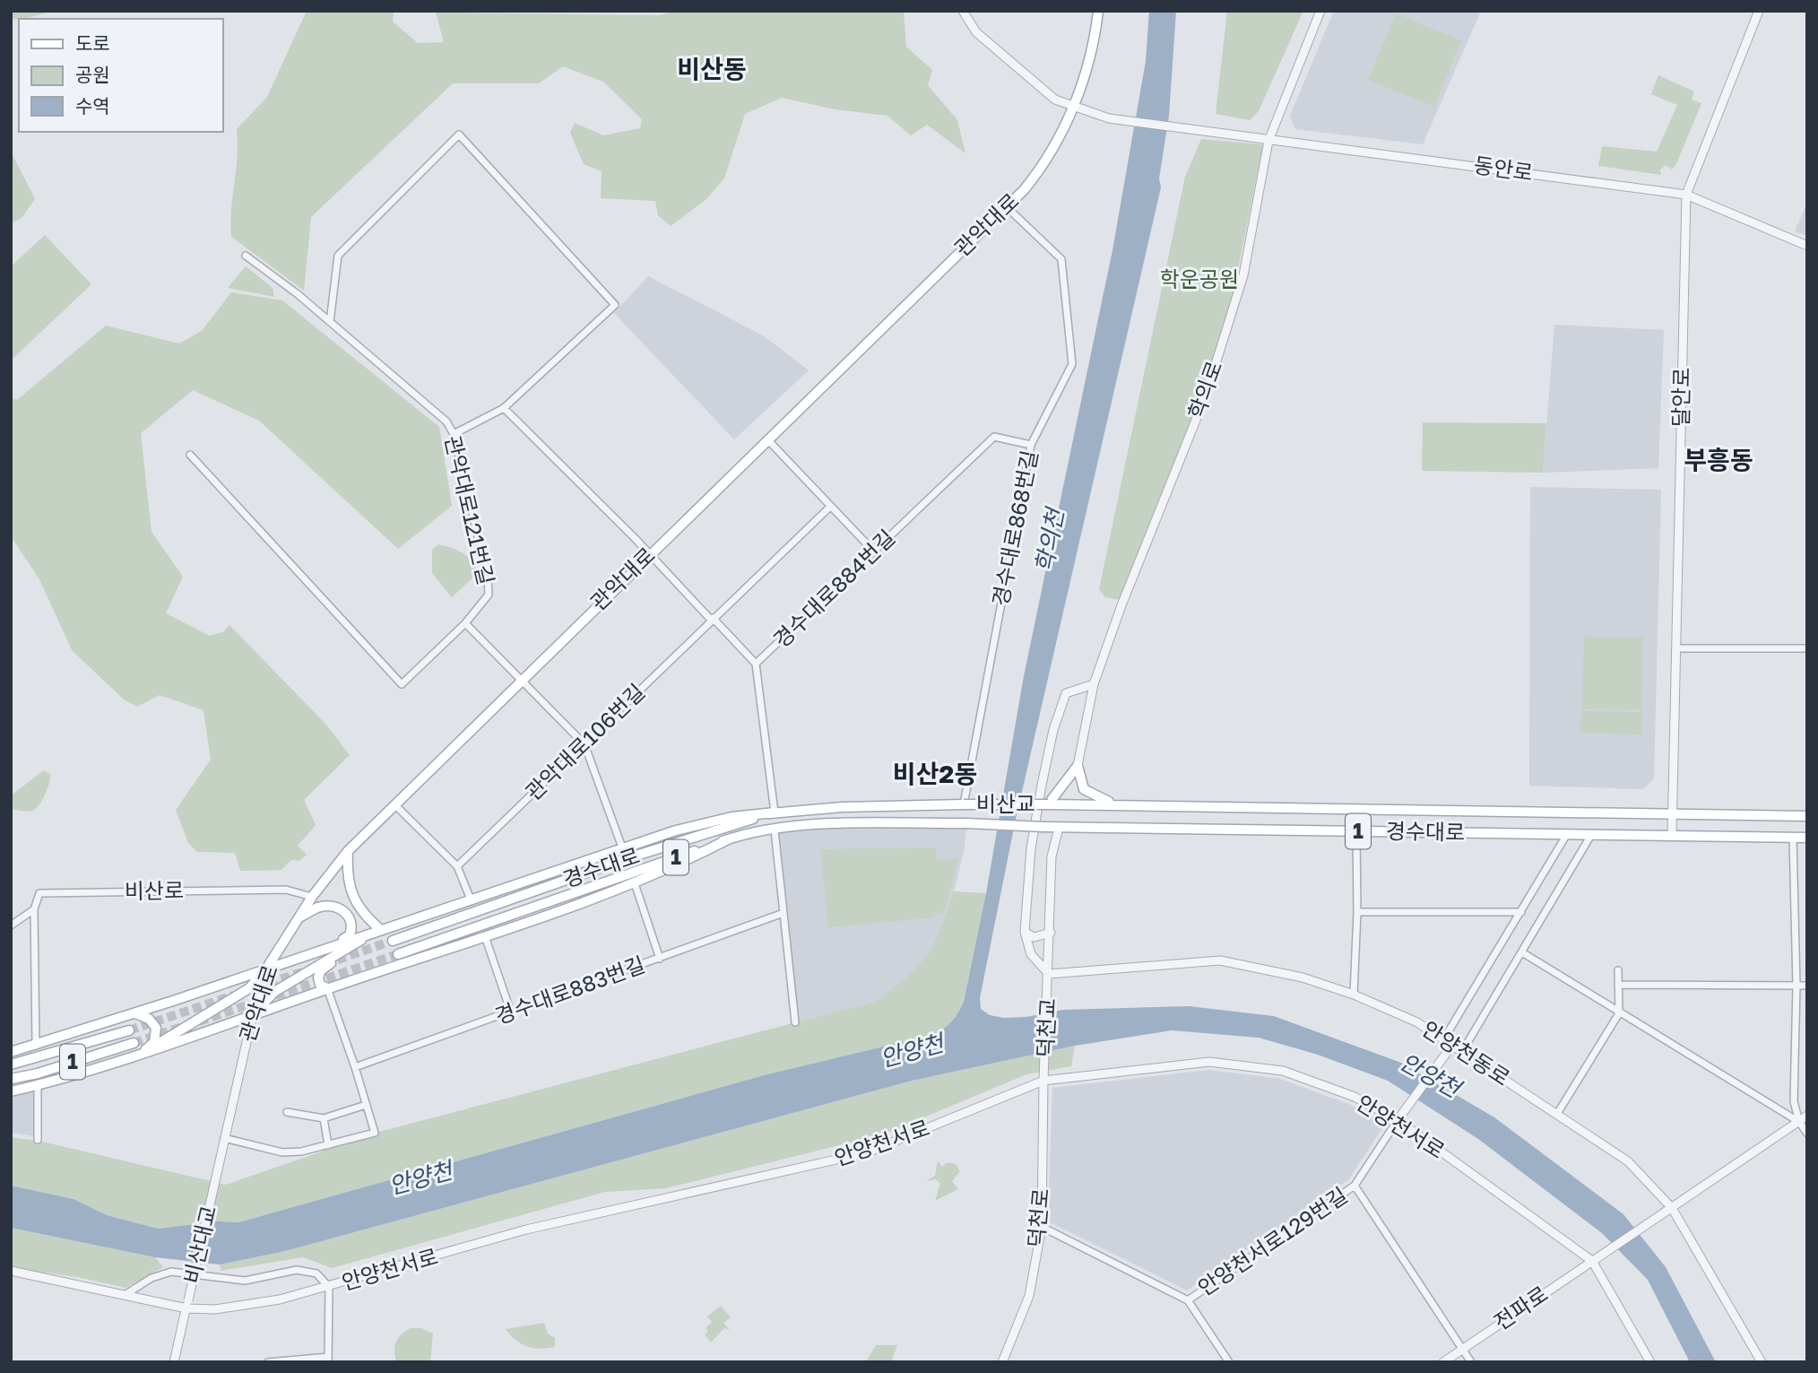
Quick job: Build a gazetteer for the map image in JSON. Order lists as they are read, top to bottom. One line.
{"streets":{"main road":["관악대로","비산교","1","경수대로"],"street":["동안로","학의로","달안로","관악대로121번길","경수대로868번길","경수대로884번길","관악대로106번길","비산로","경수대로883번길","덕천교","안양천동로","안양천서로","덕천로","안양천서로129번길","비산대교","전파로"]},"crossings":[["동안로","관악대로"],["동안로","학의로"],["동안로","달안로"],["관악대로","경수대로868번길"],["관악대로","비산로"],["관악대로","비산대교"],["달안로","경수대로"],["경수대로868번길","경수대로884번길"],["경수대로868번길","비산교"],["경수대로868번길","경수대로"],["경수대로884번길","경수대로"],["비산교","경수대로"],["덕천교","안양천동로"],["덕천교","덕천로"],["안양천동로","전파로"],["안양천서로","덕천로"],["안양천서로","안양천서로129번길"],["안양천서로","비산대교"],["안양천서로","전파로"]],"districts":["비산동","부흥동","비산2동"],"water":["학의천","안양천"],"parks":["학운공원"],"legend":["도로","공원","수역"]}
